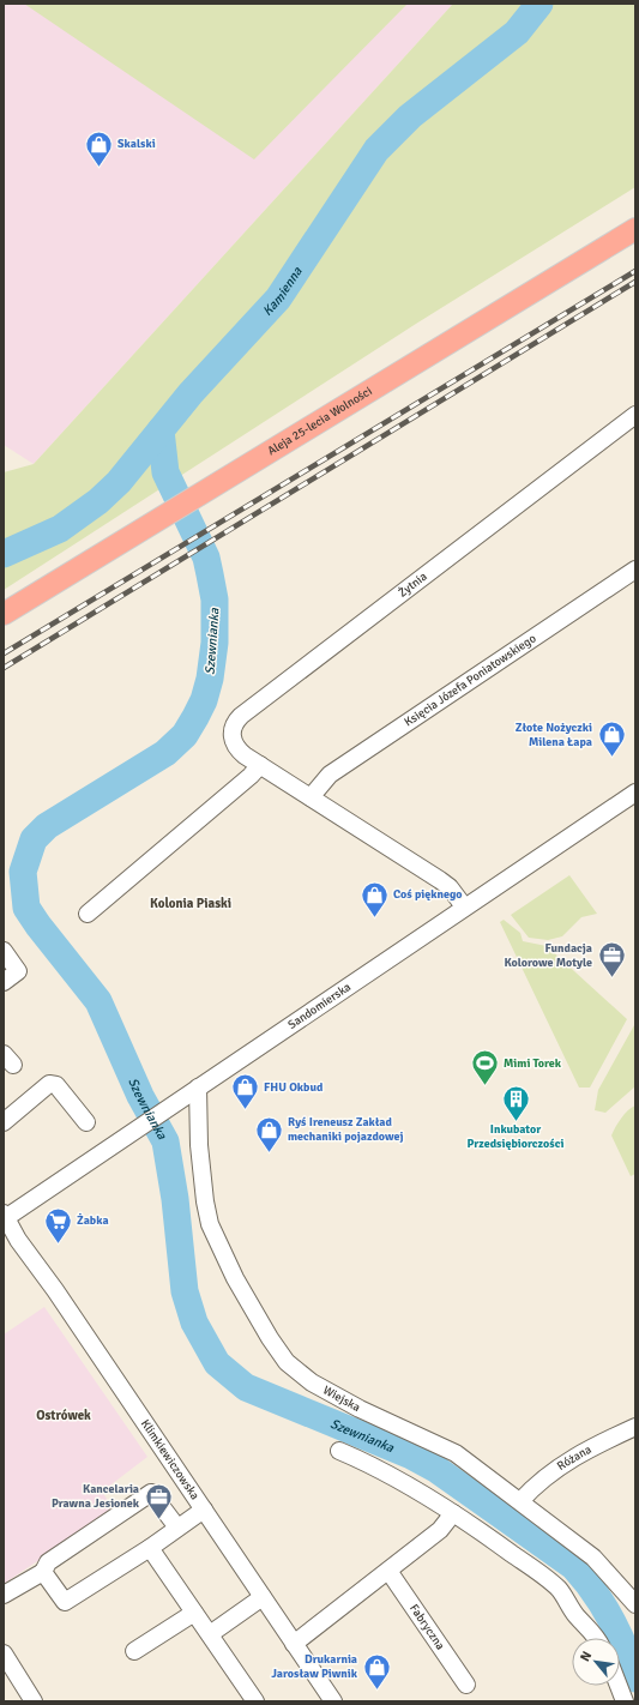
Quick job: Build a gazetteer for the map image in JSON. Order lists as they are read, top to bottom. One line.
{"streets":{"main road":["Aleja 25-lecia Wolności"],"street":["Żytnia","Księcia Józefa Poniatowskiego","Sandomierska","Wiejska","Różana","Klimkiewiczowska","Fabryczna"]},"crossings":[["Sandomierska","Wiejska"],["Sandomierska","Klimkiewiczowska"],["Wiejska","Różana"]],"districts":["Kolonia Piaski","Ostrówek"],"water":["Kamienna","Szewnianka"],"places":{"shop":["Skalski","Złote Nożyczki Milena Łapa","Coś pięknego","FHU Okbud","Ryś Ireneusz Zakład mechaniki pojazdowej","Drukarnia Jarosław Piwnik"],"office":["Fundacja Kolorowe Motyle","Kancelaria Prawna Jesionek"],"sports":["Mimi Torek"],"building":["Inkubator Przedsiębiorczości"],"supermarket":["Żabka"]},"north":"top left"}
